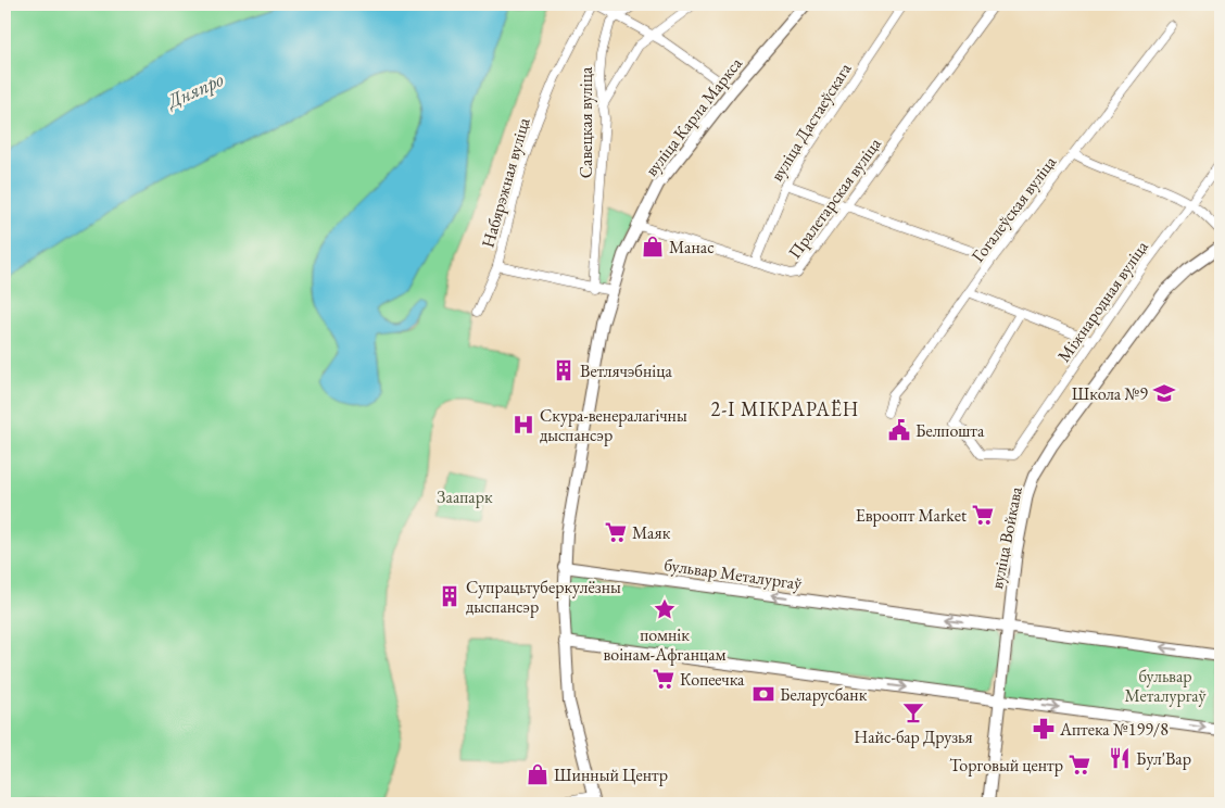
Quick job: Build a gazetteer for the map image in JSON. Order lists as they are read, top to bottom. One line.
{"streets":{"main road":["вуліца Карла Маркса","вуліца Войкава","бульвар Металургаў"],"street":["вуліца Дастаеўскага","Савецкая вуліца","Набярэжная вуліца","Пралетарская вуліца","Гогалеўская вуліца","Міжнародная вуліца"]},"crossings":[["вуліца Карла Маркса","Пралетарская вуліца"],["вуліца Карла Маркса","бульвар Металургаў"],["вуліца Дастаеўскага","Пралетарская вуліца"],["вуліца Войкава","бульвар Металургаў"]],"districts":["2-І МІКРАРАЁН"],"water":["Дняпро"],"parks":["Заапарк","бульвар Металургаў"],"places":{"shop":["Манас","Шинный Центр"],"building":["Ветлячэбніца","Супрацьтуберкулёзны дыспансэр"],"school or university":["Школа №9"],"hospital":["Скура-венералагічны дыспансэр"],"public building":["Белпошта"],"supermarket":["Евроопт Market","Маяк","Копеечка","Торговый центр"],"place":["помнік воінам-Афганцам"],"bank":["Беларусбанк"],"bar":["Найс-бар Друзья"],"pharmacy":["Аптека №199/8"],"restaurant":["Бул'Вар"]}}
